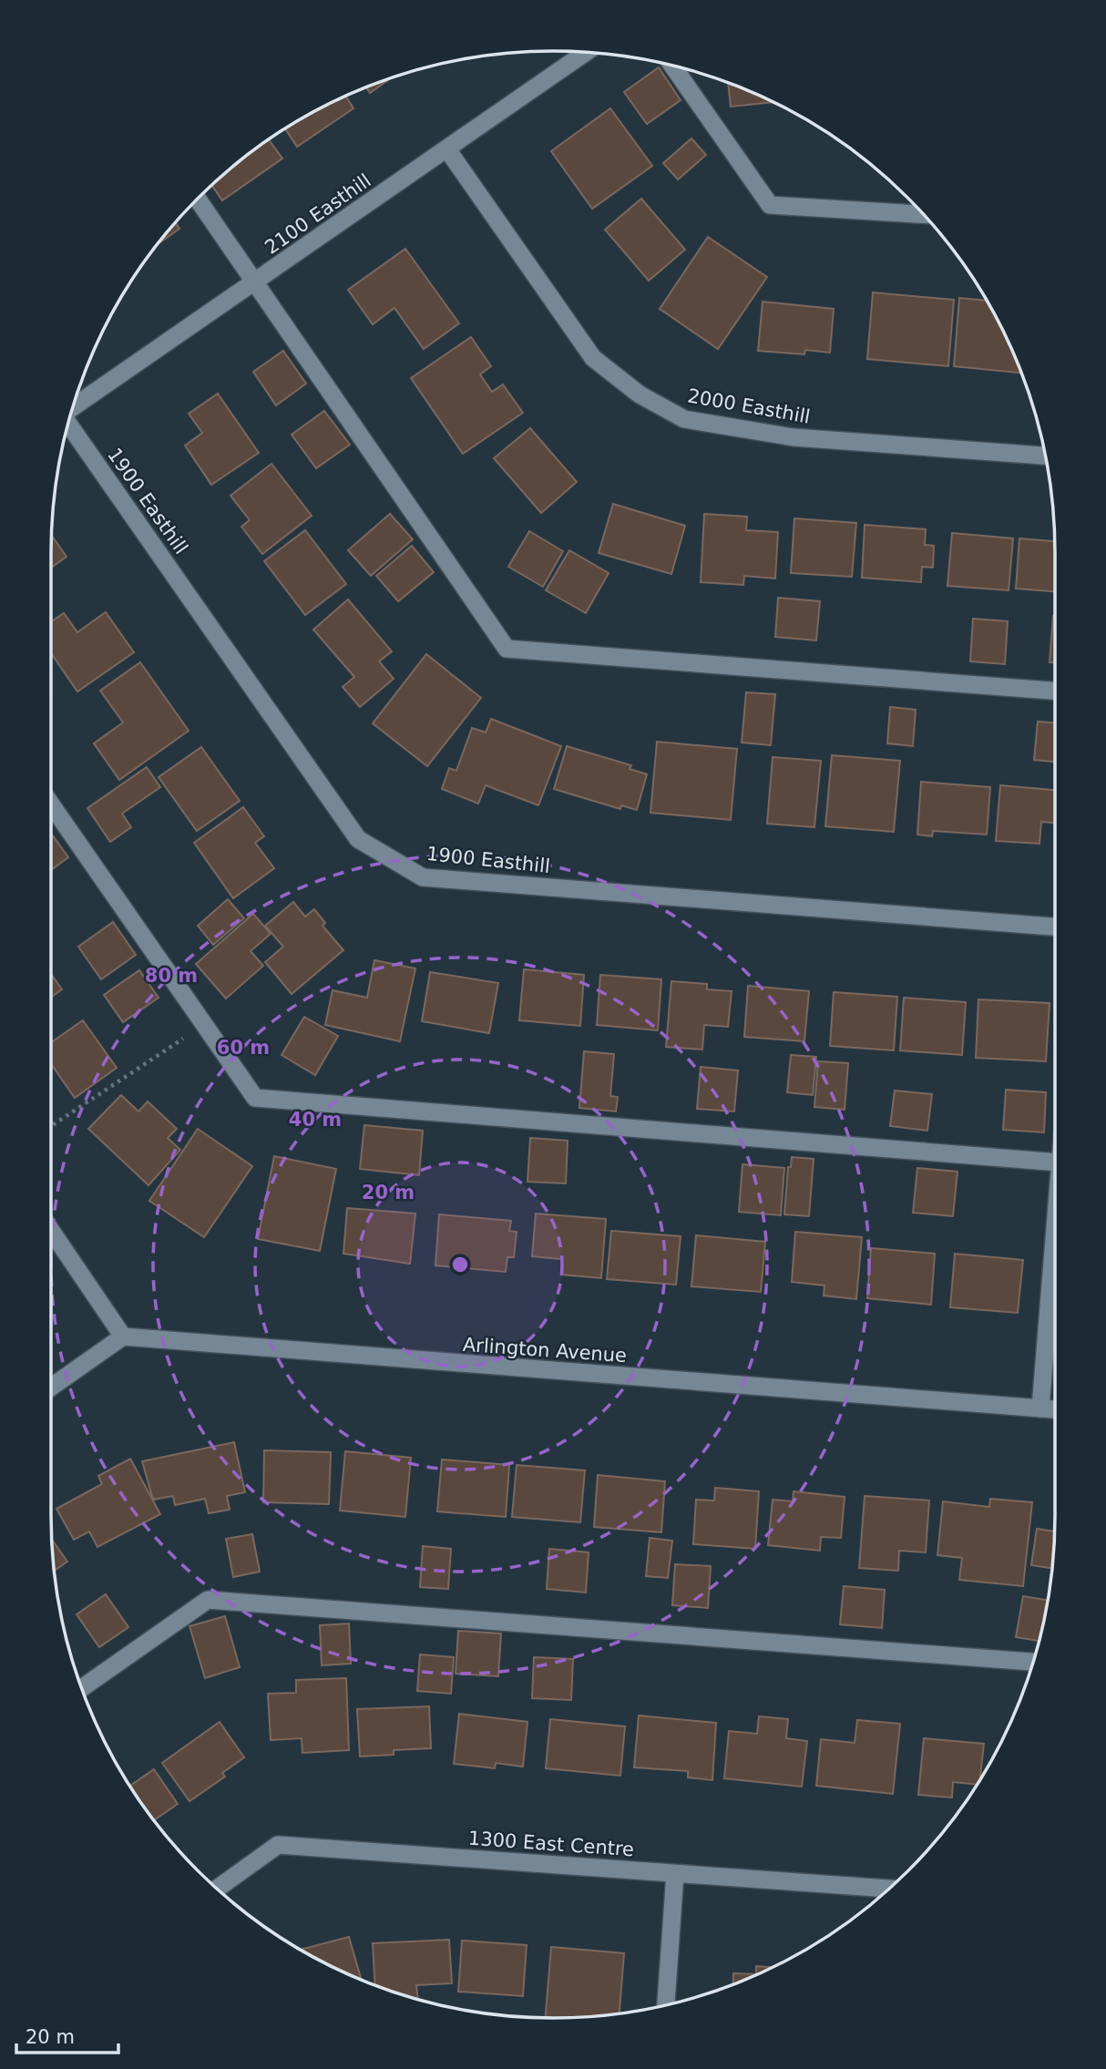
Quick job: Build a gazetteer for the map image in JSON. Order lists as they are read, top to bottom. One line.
{"streets":{"street":["2100 Easthill","2000 Easthill","1900 Easthill","Arlington Avenue","1300 East Centre"]},"crossings":[["2100 Easthill","2000 Easthill"]],"scale_bar":"20 m","rings":["80 m","60 m","40 m","20 m"]}
